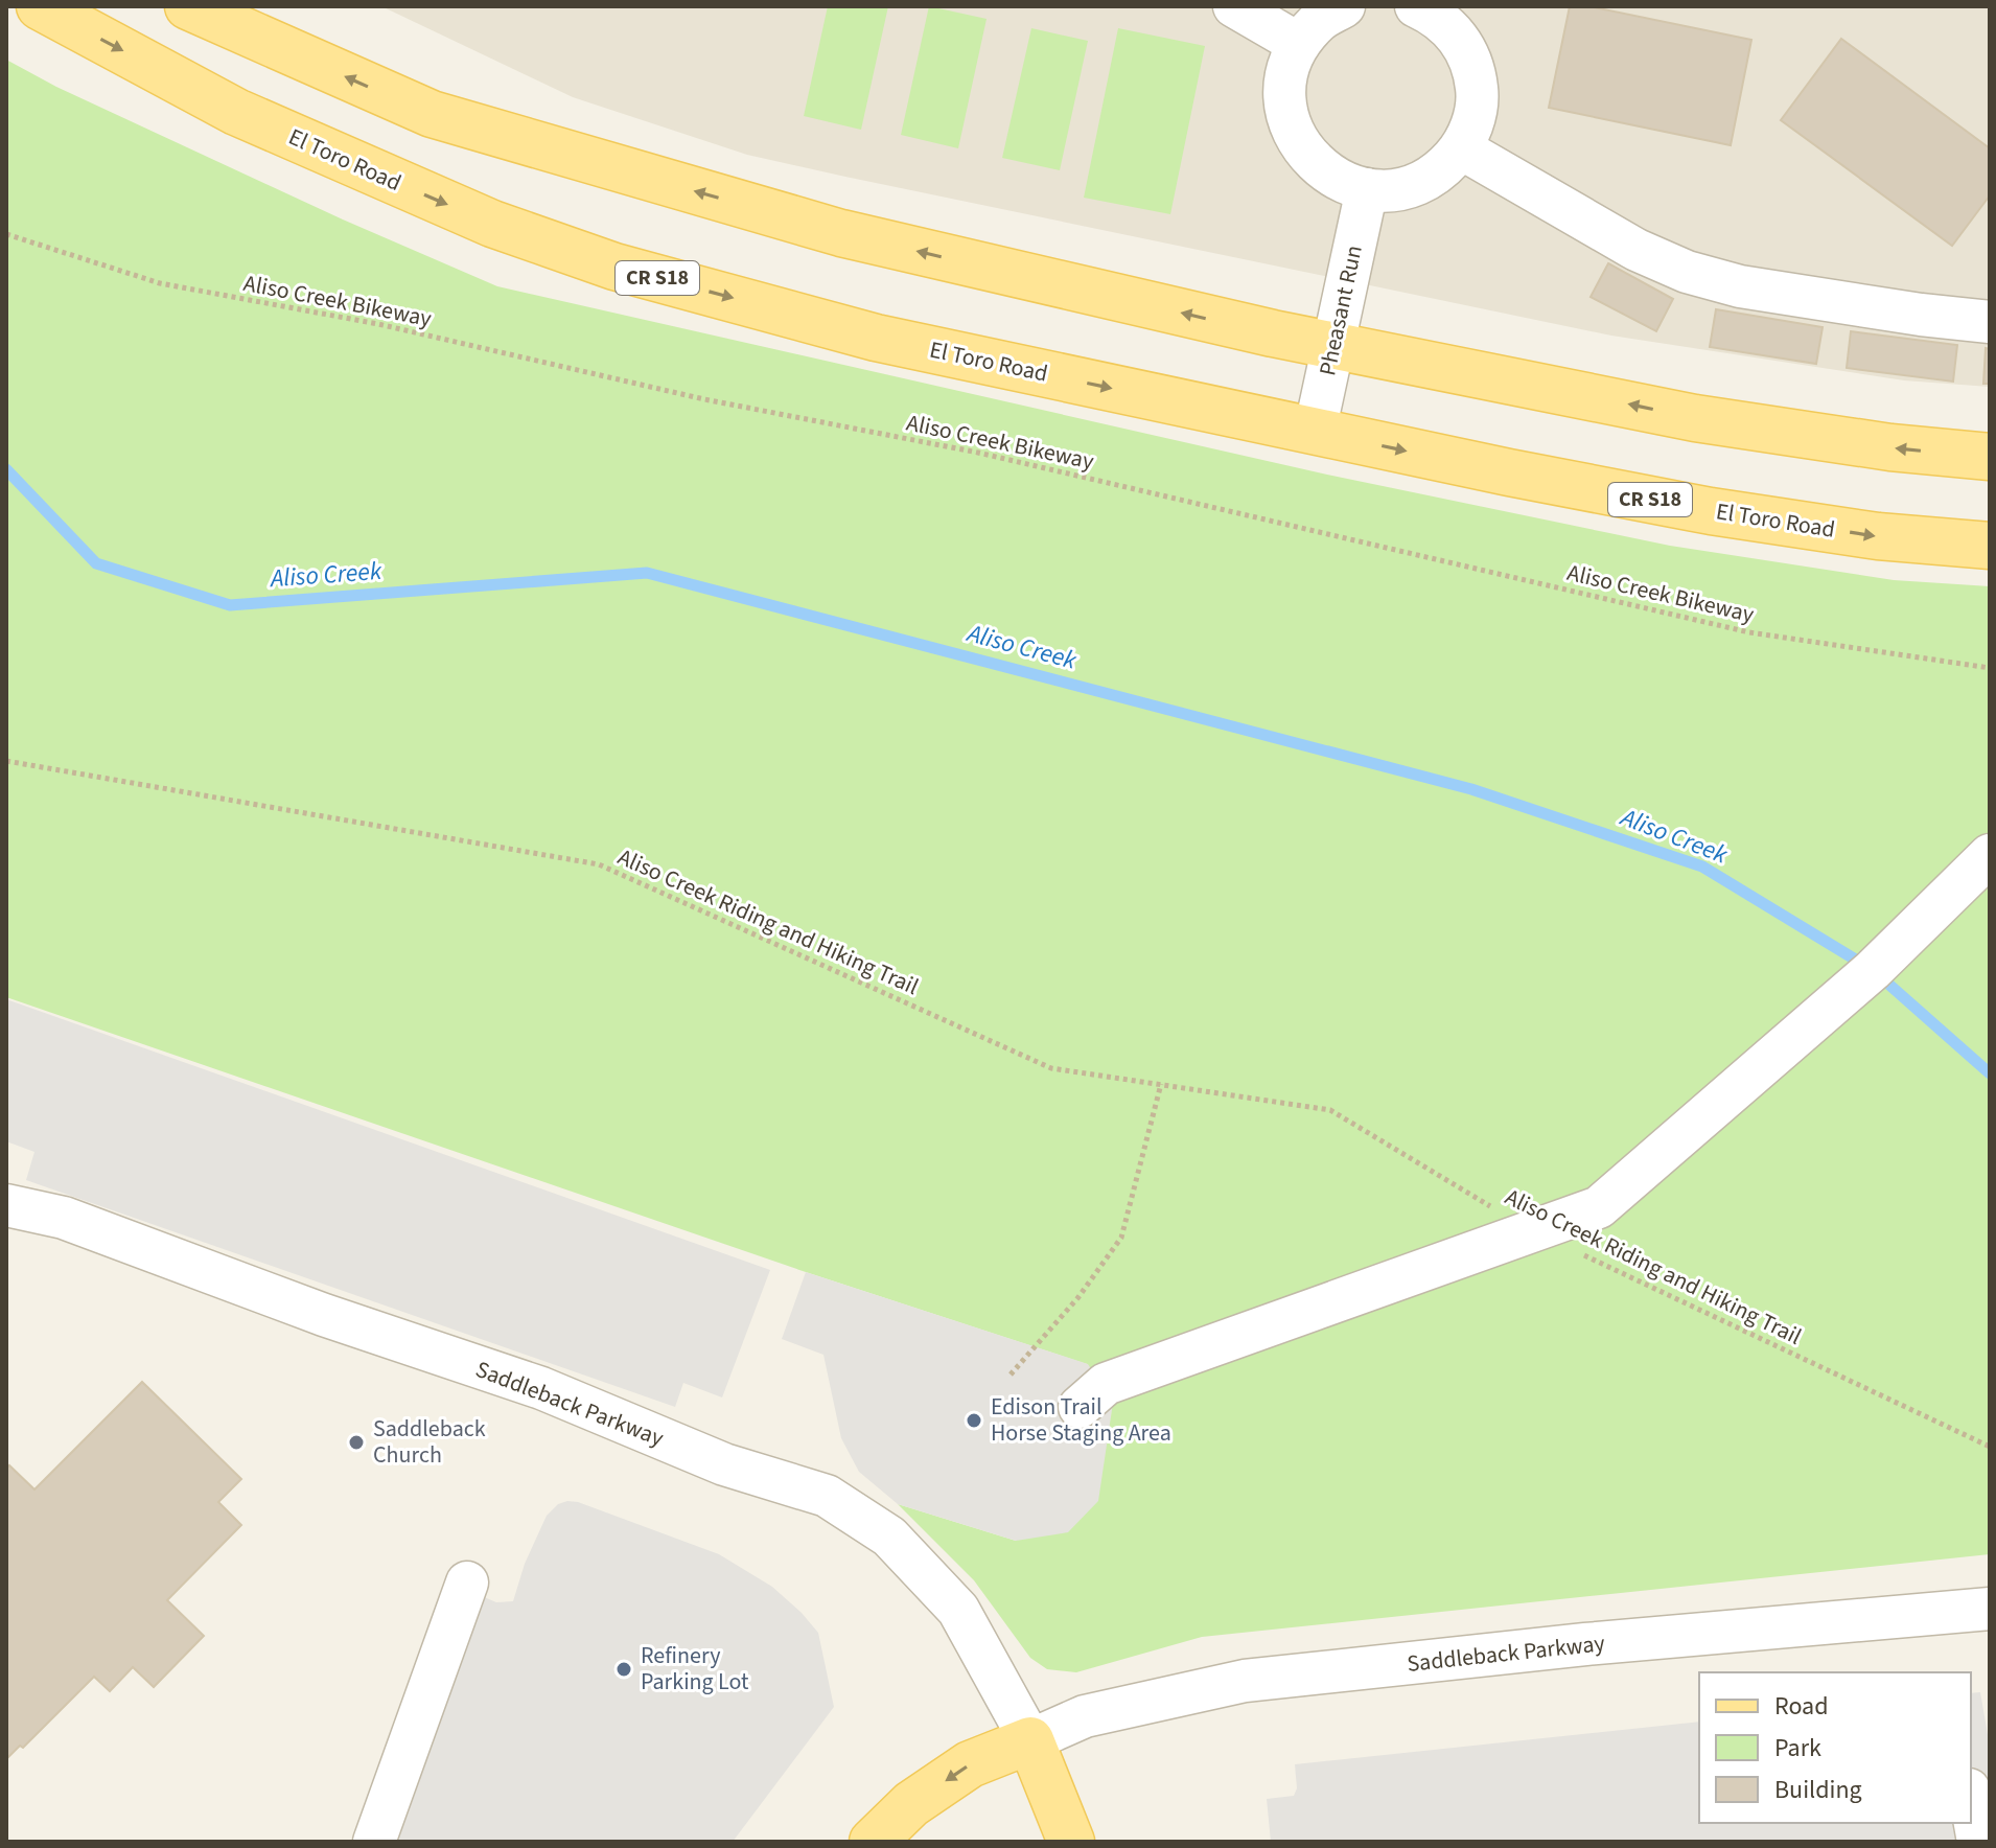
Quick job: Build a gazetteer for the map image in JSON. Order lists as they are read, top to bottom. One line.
{"streets":{"main road":["El Toro Road","CR S18","Saddleback Parkway"],"street":["Pheasant Run"],"path":["Aliso Creek Bikeway","Aliso Creek Riding and Hiking Trail"]},"crossings":[["El Toro Road","Pheasant Run"]],"water":["Aliso Creek"],"places":["Edison Trail Horse Staging Area","Saddleback Church","Refinery Parking Lot"],"legend":["Road","Park","Building"]}
